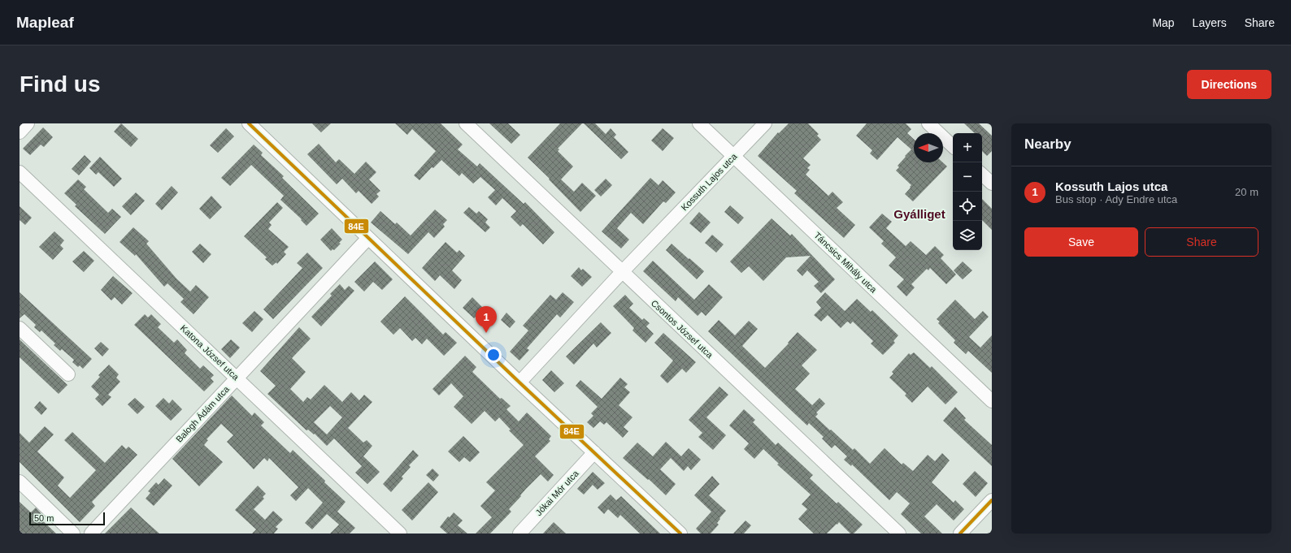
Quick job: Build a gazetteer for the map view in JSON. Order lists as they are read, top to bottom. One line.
{"streets":{"street":["Kossuth Lajos utca","Táncsics Mihály utca","Csontos József utca","Katona József utca","Balogh Ádám utca","Jókai Mór utca"]},"crossings":[["Kossuth Lajos utca","Táncsics Mihály utca"],["Kossuth Lajos utca","Csontos József utca"],["Katona József utca","Balogh Ádám utca"]],"districts":["Gyálliget"],"lines":["transit line 84E"],"scale_bar":"50 m","north":"left","page":{"header":"Mapleaf","nav":["Map","Layers","Share"],"buttons":["Directions",["Save","Share"]],"title":"Find us","heading":"Nearby","map_buttons":["+","−"],"list":[{"mark":"1","name":"Kossuth Lajos utca","note":"Bus stop · Ady Endre utca","value":"20 m"}],"pins":"1","scale":"50 m"}}
